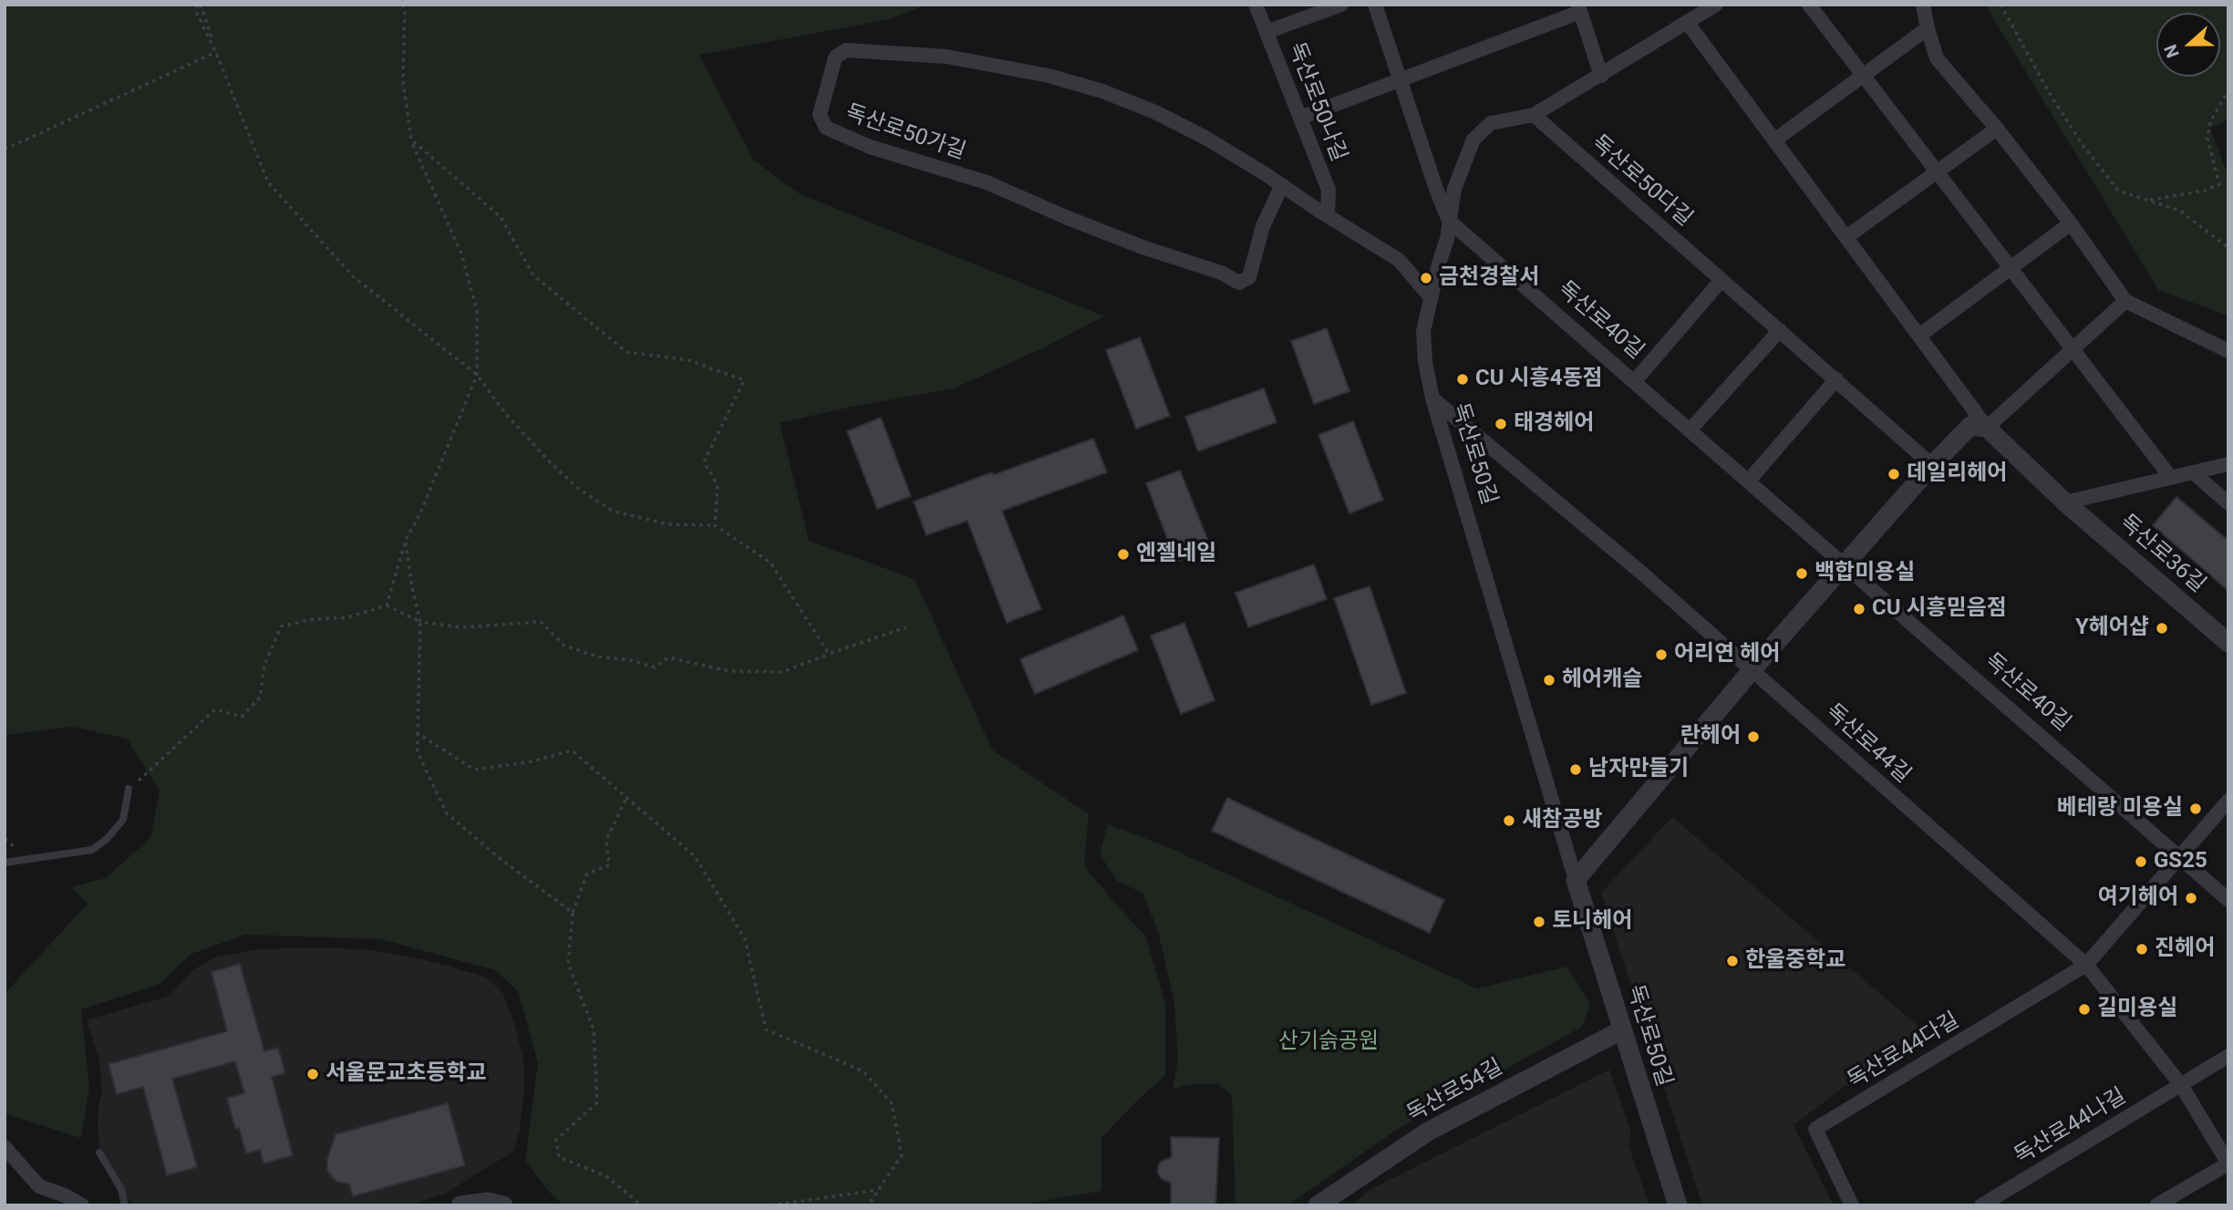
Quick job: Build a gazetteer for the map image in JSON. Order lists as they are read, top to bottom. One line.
{"streets":{"street":["독산로50나길","독산로50가길","독산로50다길","독산로40길","독산로50길","독산로36길","독산로44길","독산로44다길","독산로54길","독산로44나길"]},"crossings":[["독산로50나길","독산로50가길"],["독산로50가길","독산로50길"],["독산로50다길","독산로40길"],["독산로40길","독산로50길"],["독산로50길","독산로44길"],["독산로50길","독산로54길"],["독산로44길","독산로44다길"],["독산로44길","독산로44나길"]],"parks":["산기슭공원"],"places":["금천경찰서","CU 시흥4동점","태경헤어","데일리헤어","엔젤네일","백합미용실","CU 시흥믿음점","Y헤어샵","어리연 헤어","헤어캐슬","란헤어","남자만들기","베테랑 미용실","새참공방","GS25","여기헤어","토니헤어","진헤어","한울중학교","길미용실","서울문교초등학교"],"north":"left"}
